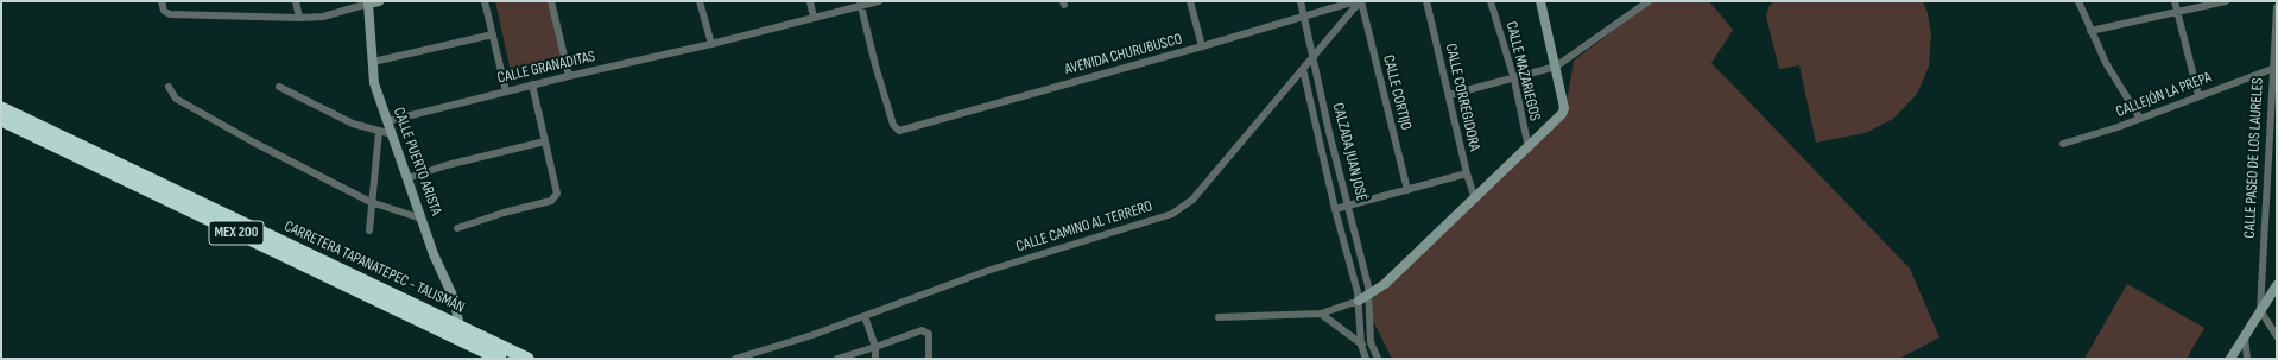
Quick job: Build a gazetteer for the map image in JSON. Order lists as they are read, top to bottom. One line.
{"streets":{"highway":["MEX 200","CARRETERA TAPANATEPEC - TALISMÁN"],"street":["AVENIDA CHURUBUSCO","CALLE GRANADITAS","CALLE MAZARIEGOS","CALLE CORTIJO","CALLEJÓN LA PREPA","CALLE CORREGIDORA","CALZADA JUAN JOSÉ","CALLE PASEO DE LOS LAURELES","CALLE PUERTO ARISTA","CALLE CAMINO AL TERRERO"]},"crossings":[["AVENIDA CHURUBUSCO","CALLE GRANADITAS"],["AVENIDA CHURUBUSCO","CALZADA JUAN JOSÉ"],["CALLE GRANADITAS","CALLE PUERTO ARISTA"],["CALLE CORTIJO","CALLE CAMINO AL TERRERO"],["CALLEJÓN LA PREPA","CALLE PASEO DE LOS LAURELES"],["CALZADA JUAN JOSÉ","CALLE CAMINO AL TERRERO"],["CALLE PUERTO ARISTA","CARRETERA TAPANATEPEC - TALISMÁN"]]}
